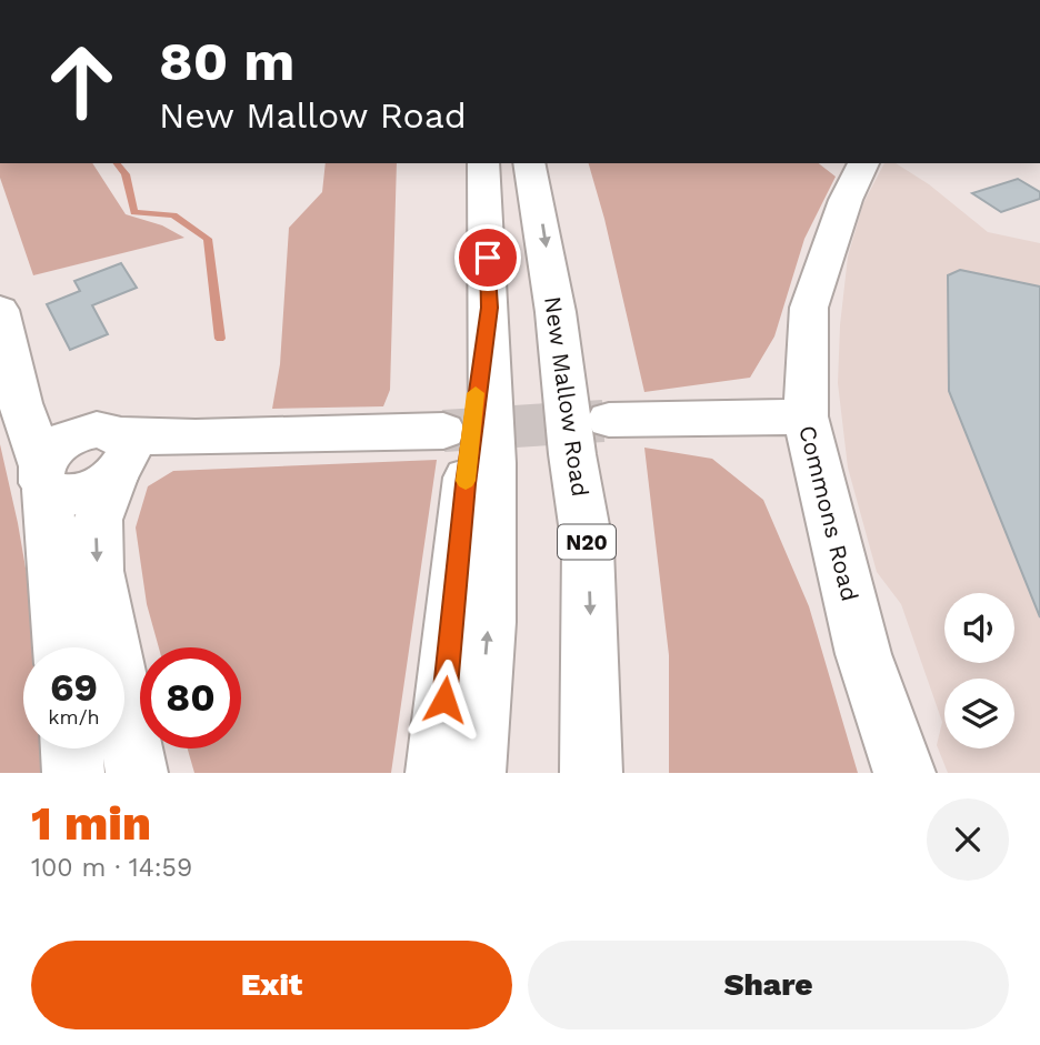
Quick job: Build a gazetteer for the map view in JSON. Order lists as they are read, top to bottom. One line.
{"streets":{"main road":["New Mallow Road","Commons Road","N20"]},"page":{"turn":["80 m","New Mallow Road"],"speed":"69 km/h","limit":"80","heading":["1 min","100 m · 14:59"],"buttons":["Exit","Share"]}}
